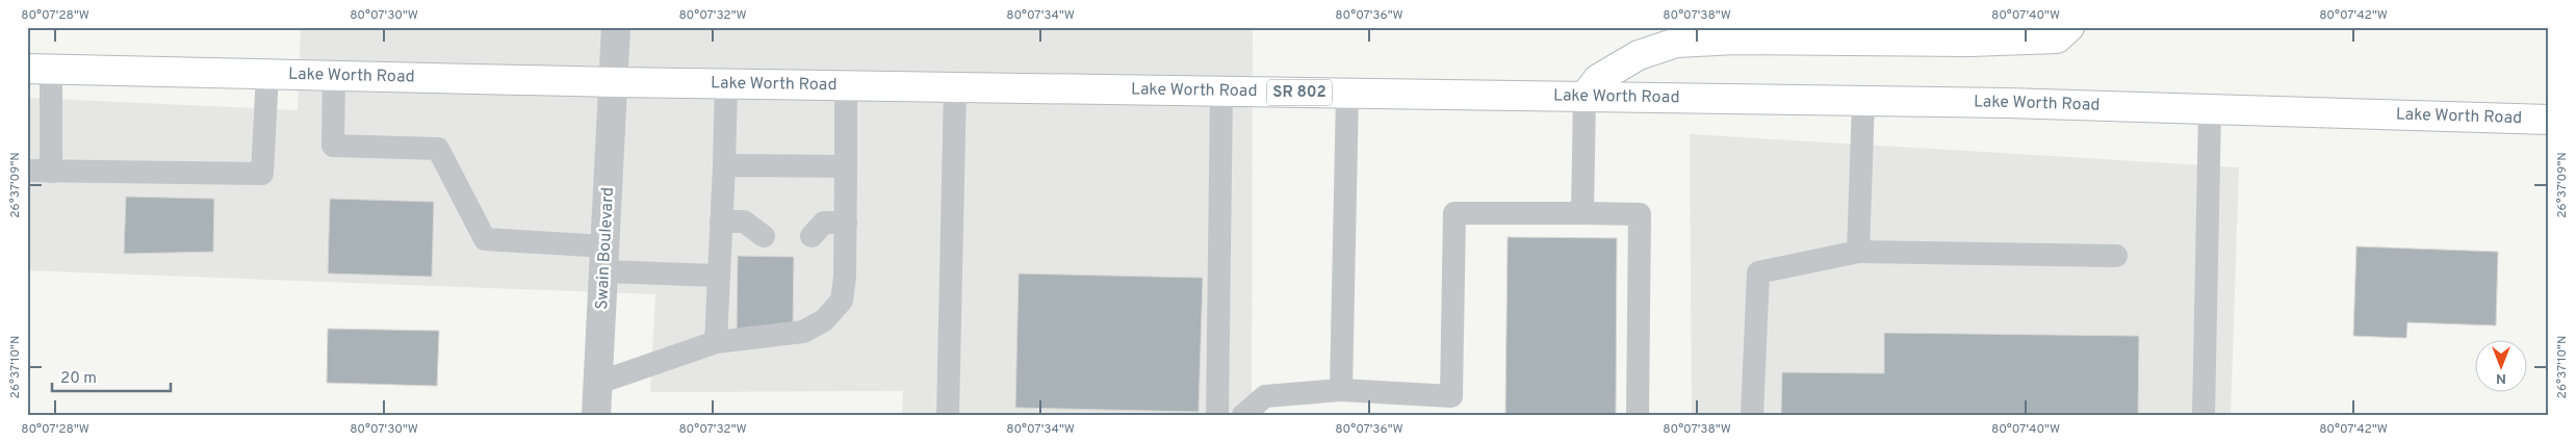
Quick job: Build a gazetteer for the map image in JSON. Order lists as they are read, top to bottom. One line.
{"streets":{"main road":["Lake Worth Road","SR 802"],"street":["Swain Boulevard"]},"crossings":[["Lake Worth Road","Swain Boulevard"]],"scale_bar":"20 m","north":"bottom","coordinates":["80°07'28\"W","80°07'30\"W","80°07'32\"W","80°07'34\"W","80°07'36\"W","80°07'38\"W","80°07'40\"W","80°07'42\"W","26°37'09\"N","26°37'10\"N"]}
